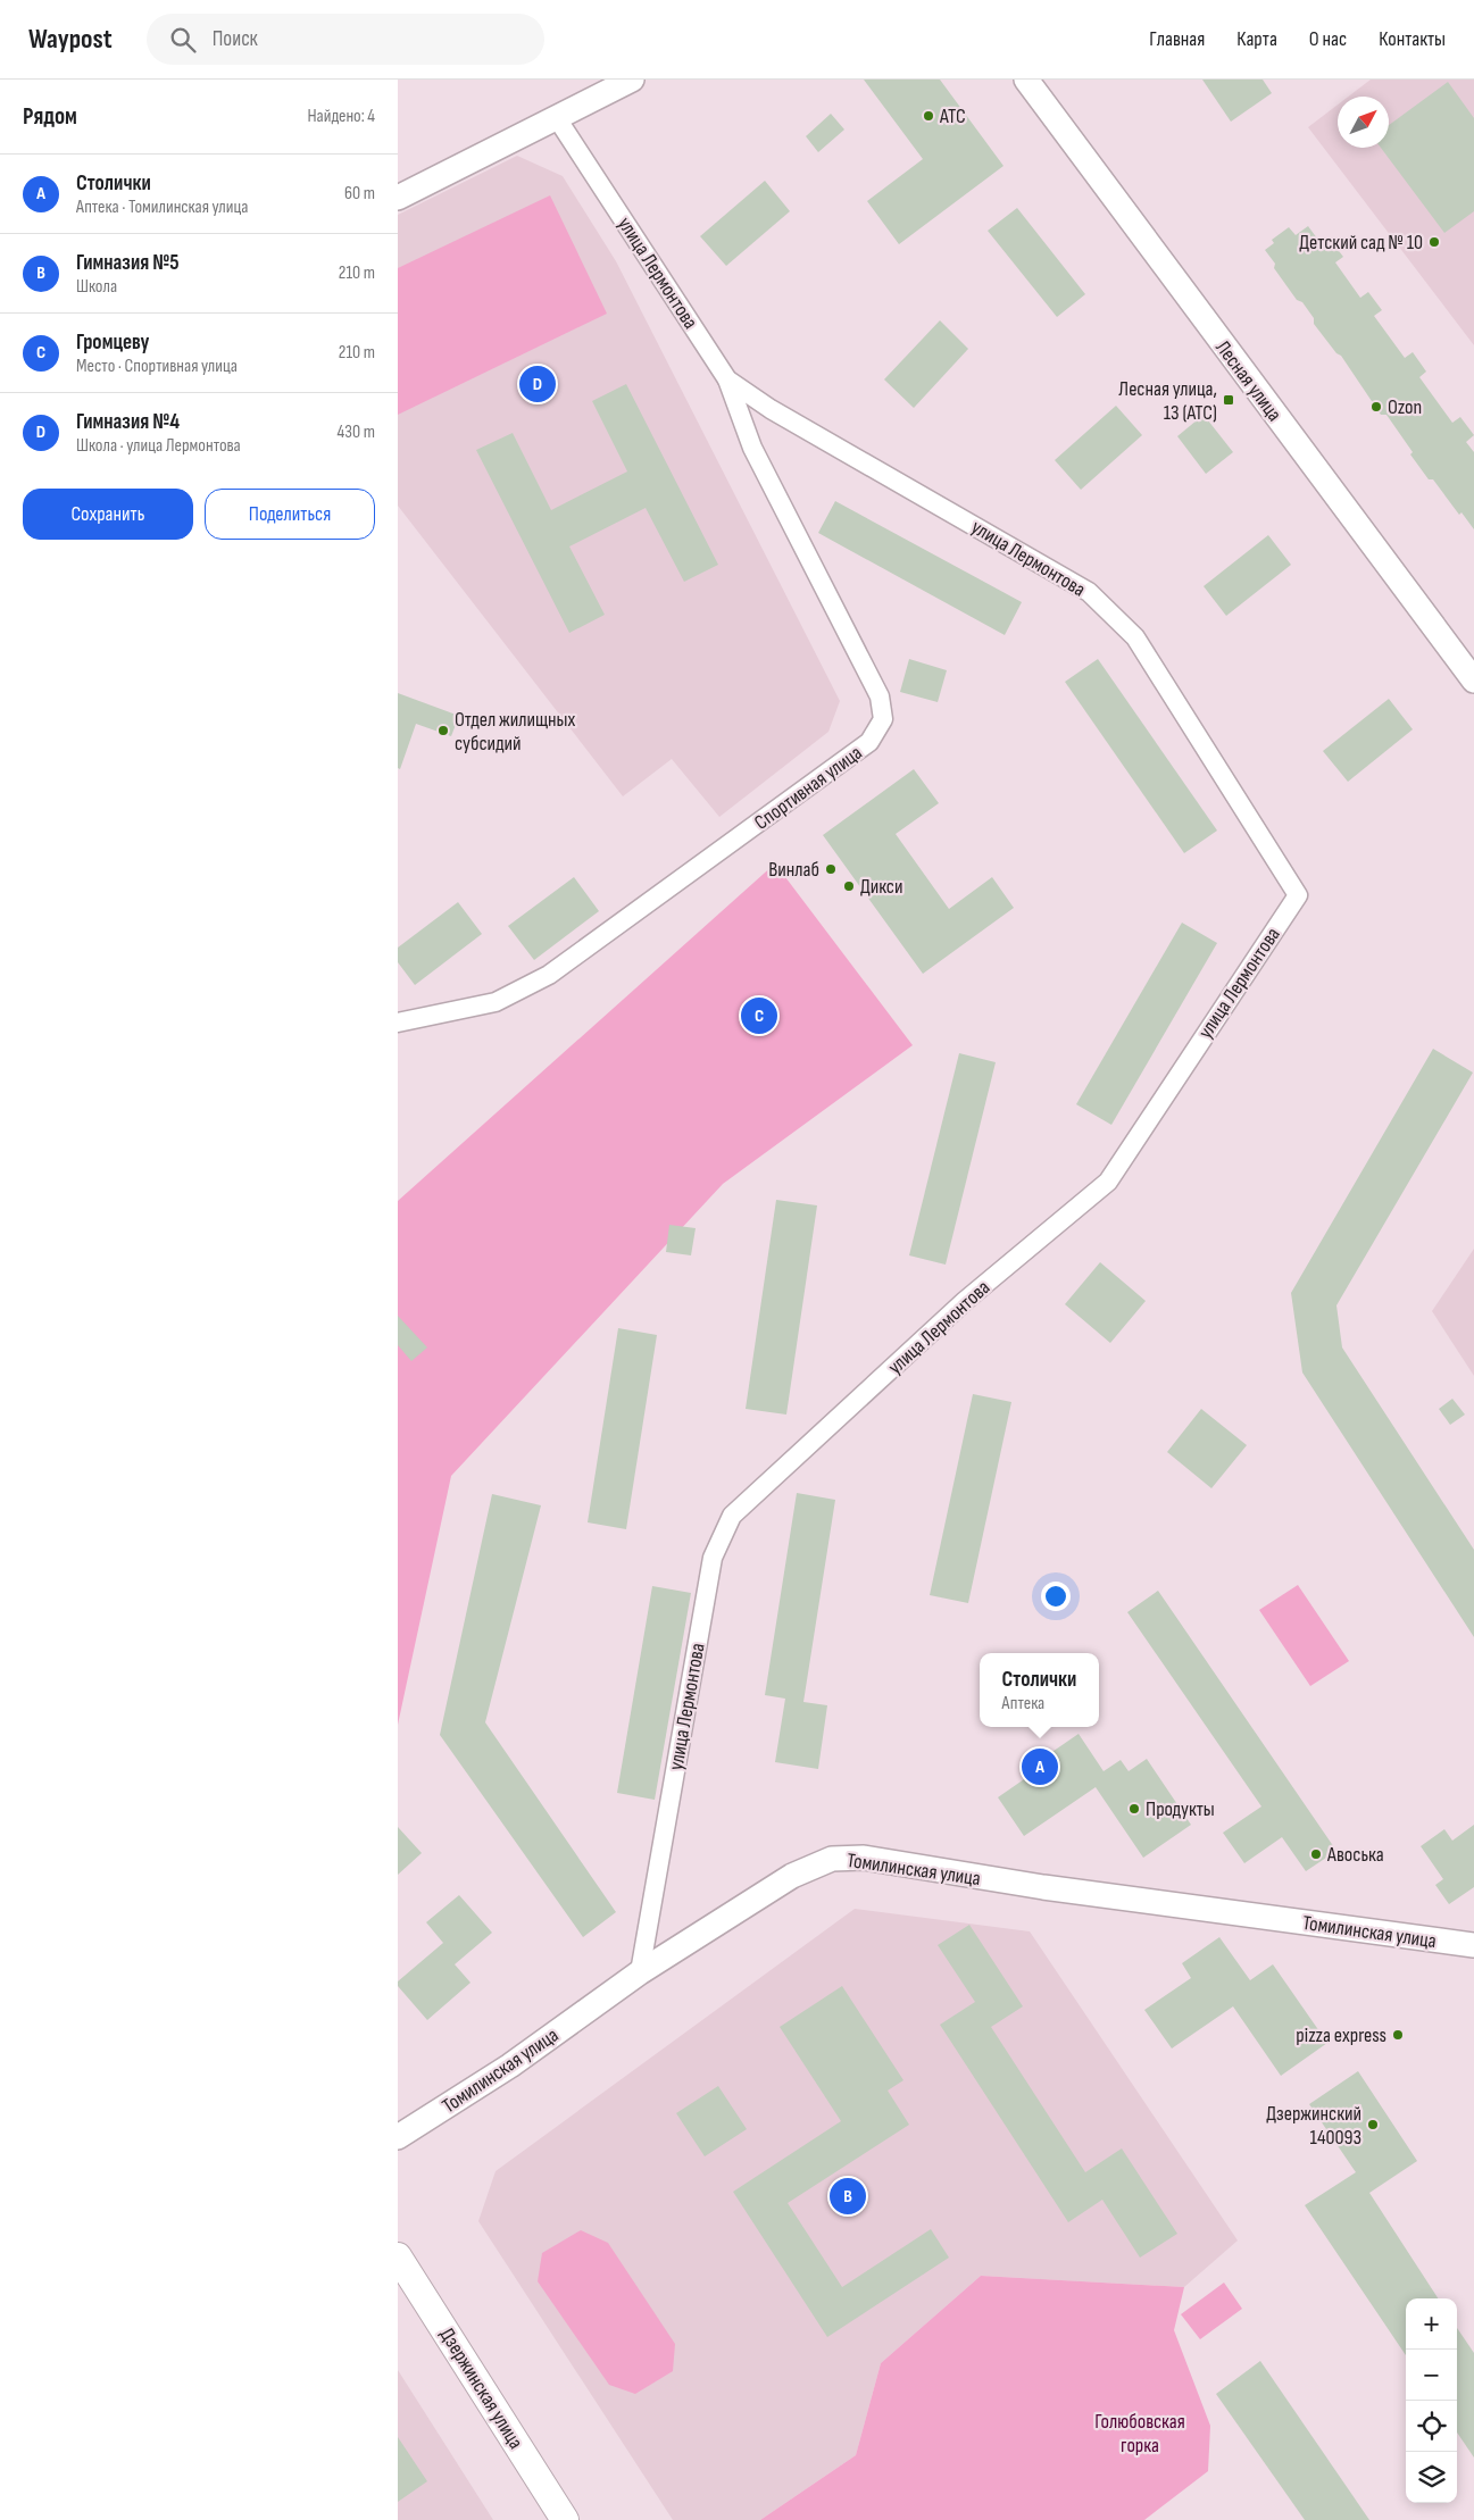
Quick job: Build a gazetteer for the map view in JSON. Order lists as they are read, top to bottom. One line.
{"streets":{"main road":["Дзержинская улица"],"street":["улица Лермонтова","Лесная улица","Спортивная улица","Томилинская улица"]},"crossings":[["улица Лермонтова","Спортивная улица"],["улица Лермонтова","Томилинская улица"]],"parks":["Голюбовская горка"],"places":{"other":["АТС","Детский сад № 10","Ozon","Отдел жилищных субсидий","Винлаб","Дикси","Продукты","Авоська","pizza express","Дзержинский 140093"],"transit":["Лесная улица, 13 (АТС)"]},"north":"top right","page":{"header":"Waypost","search":"Поиск","nav":["Главная","Карта","О нас","Контакты"],"heading":["Рядом","Найдено: 4"],"list":[{"mark":"A","name":"Столички","note":"Аптека · Томилинская улица","value":"60 m"},{"mark":"B","name":"Гимназия №5","note":"Школа","value":"210 m"},{"mark":"C","name":"Громцеву","note":"Место · Спортивная улица","value":"210 m"},{"mark":"D","name":"Гимназия №4","note":"Школа · улица Лермонтова","value":"430 m"}],"pins":["D","C","A","B"],"buttons":["Сохранить","Поделиться"],"popup":["Столички","Аптека"],"map_buttons":["+","−"]}}
